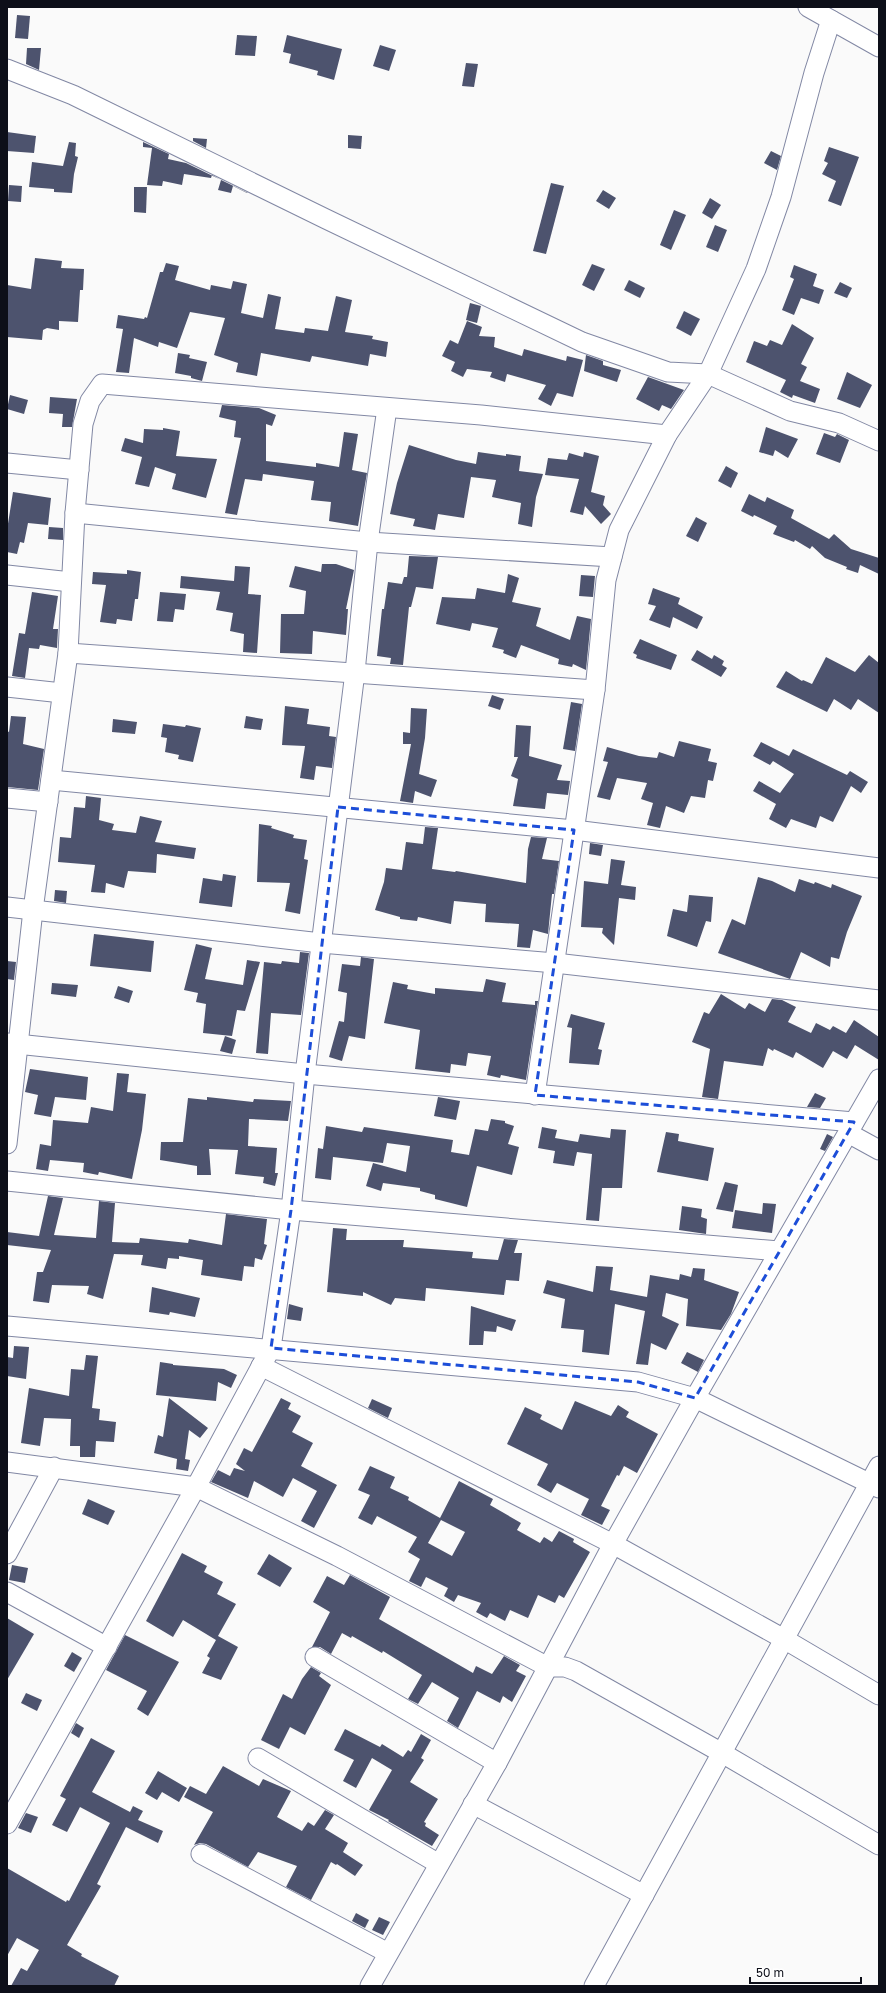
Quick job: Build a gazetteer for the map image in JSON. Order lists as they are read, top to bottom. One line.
{"scale_bar":"50 m"}
